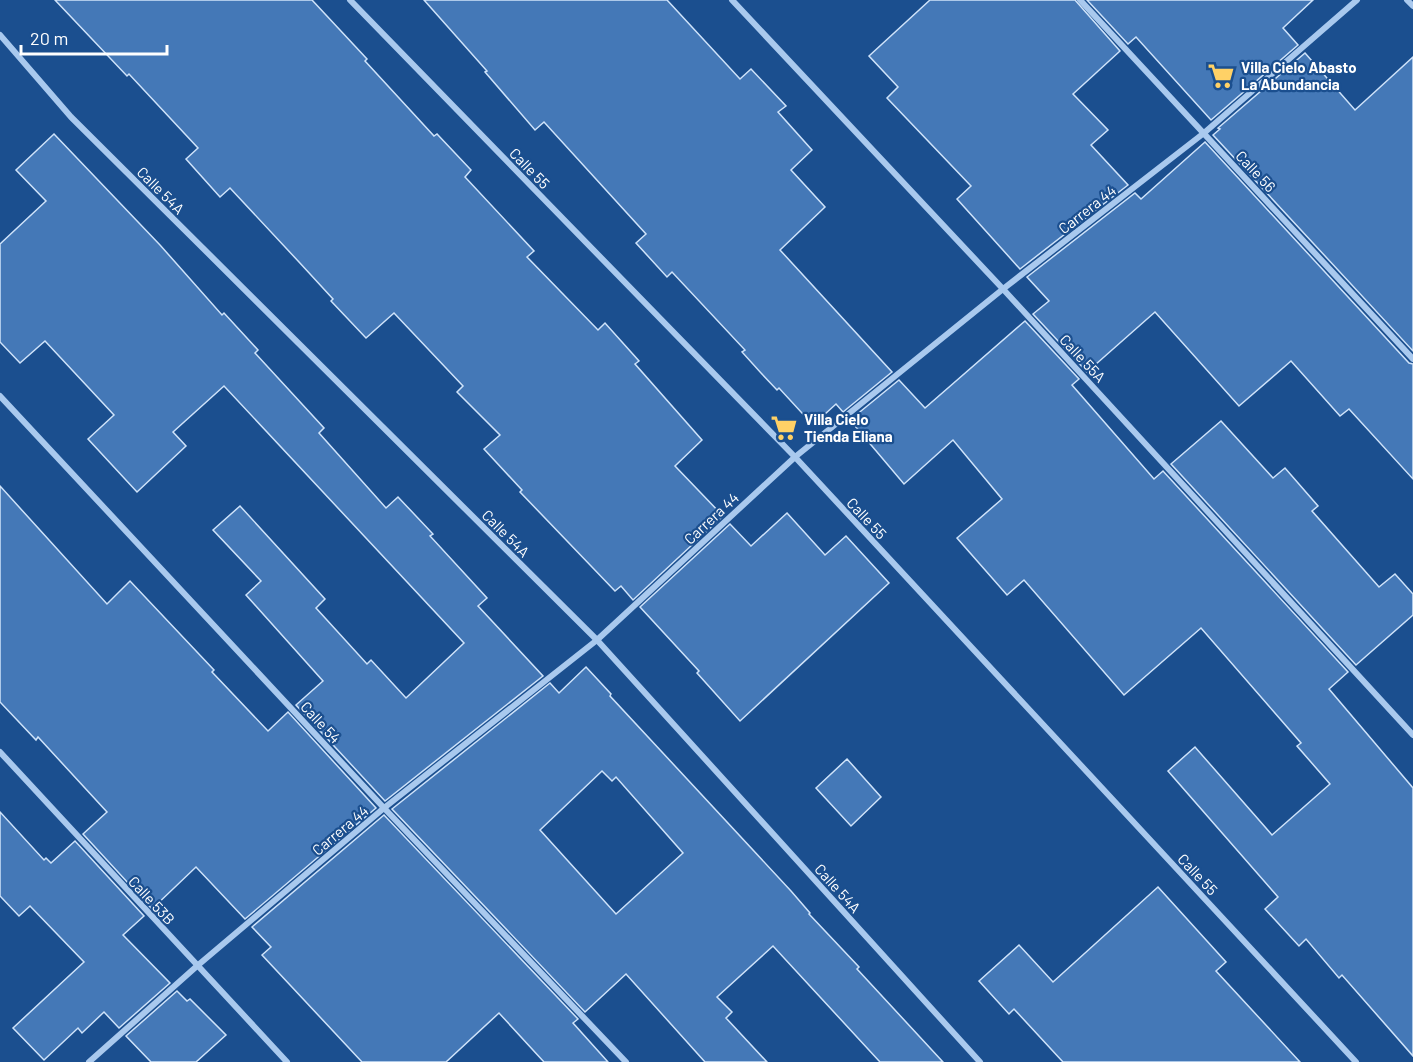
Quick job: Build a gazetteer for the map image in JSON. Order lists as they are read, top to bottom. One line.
{"streets":{"street":["Calle 55","Calle 56","Calle 54A","Carrera 44","Calle 55A","Calle 54","Calle 53B"]},"crossings":[["Calle 55","Carrera 44"],["Calle 56","Carrera 44"],["Calle 54A","Carrera 44"],["Carrera 44","Calle 55A"],["Carrera 44","Calle 54"],["Carrera 44","Calle 53B"]],"places":{"supermarket":["Villa Cielo Abasto La Abundancia","Villa Cielo Tienda Eliana"]},"scale_bar":"20 m"}
